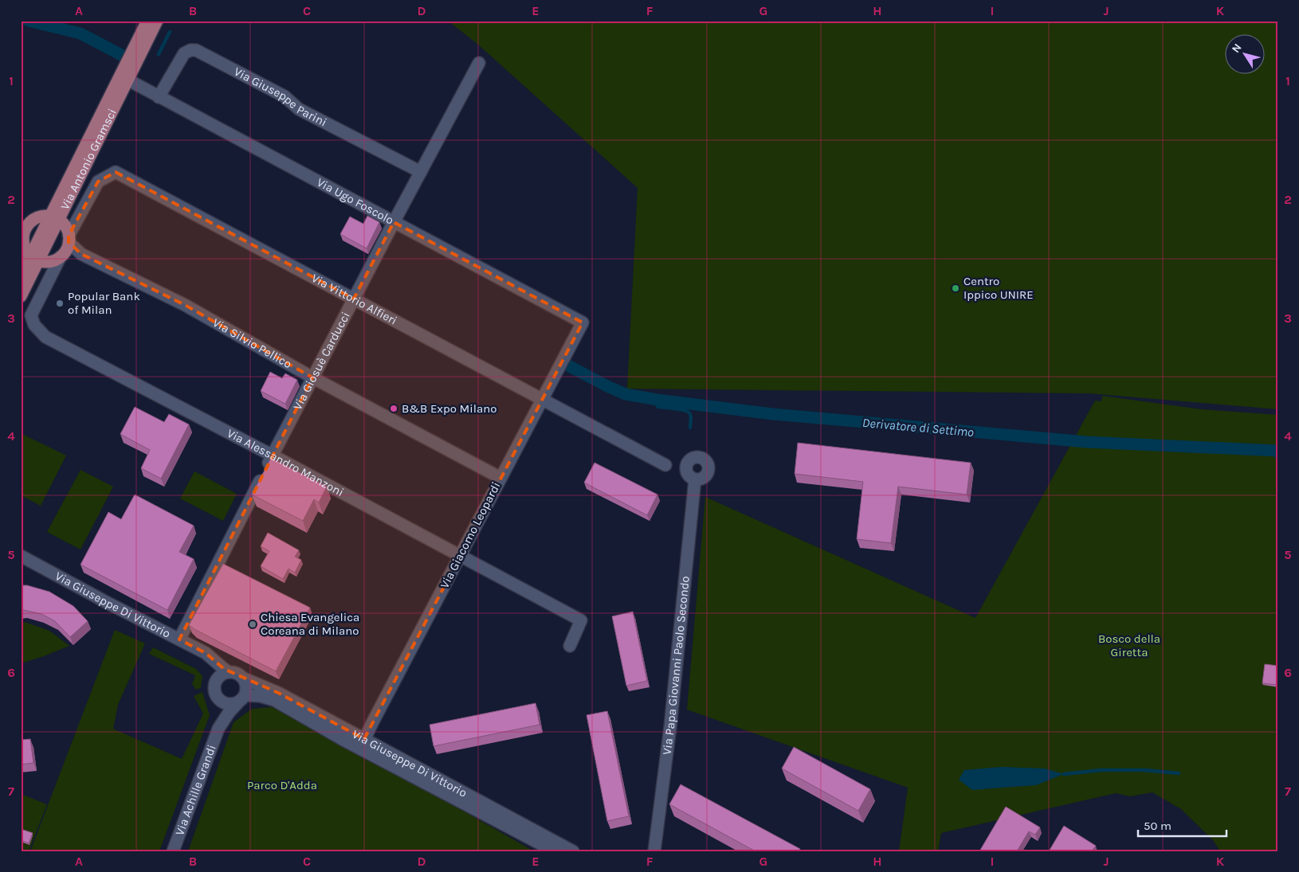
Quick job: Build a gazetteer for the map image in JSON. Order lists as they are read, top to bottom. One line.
{"streets":{"main road":["Via Antonio Gramsci"],"street":["Via Giuseppe Parini","Via Ugo Foscolo","Via Vittorio Alfieri","Via Silvio Pellico","Via Giosuè Carducci","Via Alessandro Manzoni","Via Giacomo Leopardi","Via Giuseppe Di Vittorio","Via Papa Giovanni Paolo Secondo","Via Achille Grandi"]},"crossings":[["Via Giuseppe Parini","Via Ugo Foscolo"],["Via Giuseppe Parini","Via Giosuè Carducci"],["Via Antonio Gramsci","Via Ugo Foscolo"],["Via Ugo Foscolo","Via Giosuè Carducci"],["Via Ugo Foscolo","Via Giacomo Leopardi"],["Via Vittorio Alfieri","Via Silvio Pellico"],["Via Vittorio Alfieri","Via Giosuè Carducci"],["Via Vittorio Alfieri","Via Giacomo Leopardi"],["Via Silvio Pellico","Via Giosuè Carducci"],["Via Silvio Pellico","Via Giacomo Leopardi"],["Via Giosuè Carducci","Via Alessandro Manzoni"],["Via Giosuè Carducci","Via Giuseppe Di Vittorio"],["Via Alessandro Manzoni","Via Giacomo Leopardi"],["Via Giacomo Leopardi","Via Giuseppe Di Vittorio"],["Via Giuseppe Di Vittorio","Via Achille Grandi"]],"water":["Derivatore di Settimo"],"parks":["Bosco della Giretta","Parco D'Adda"],"places":["Centro Ippico UNIRE","Popular Bank of Milan","B&B Expo Milano","Chiesa Evangelica Coreana di Milano"],"scale_bar":"50 m","north":"top left","grid":{"columns":["A","B","C","D","E","F","G","H","I","J","K"],"rows":["1","2","3","4","5","6","7"]}}
